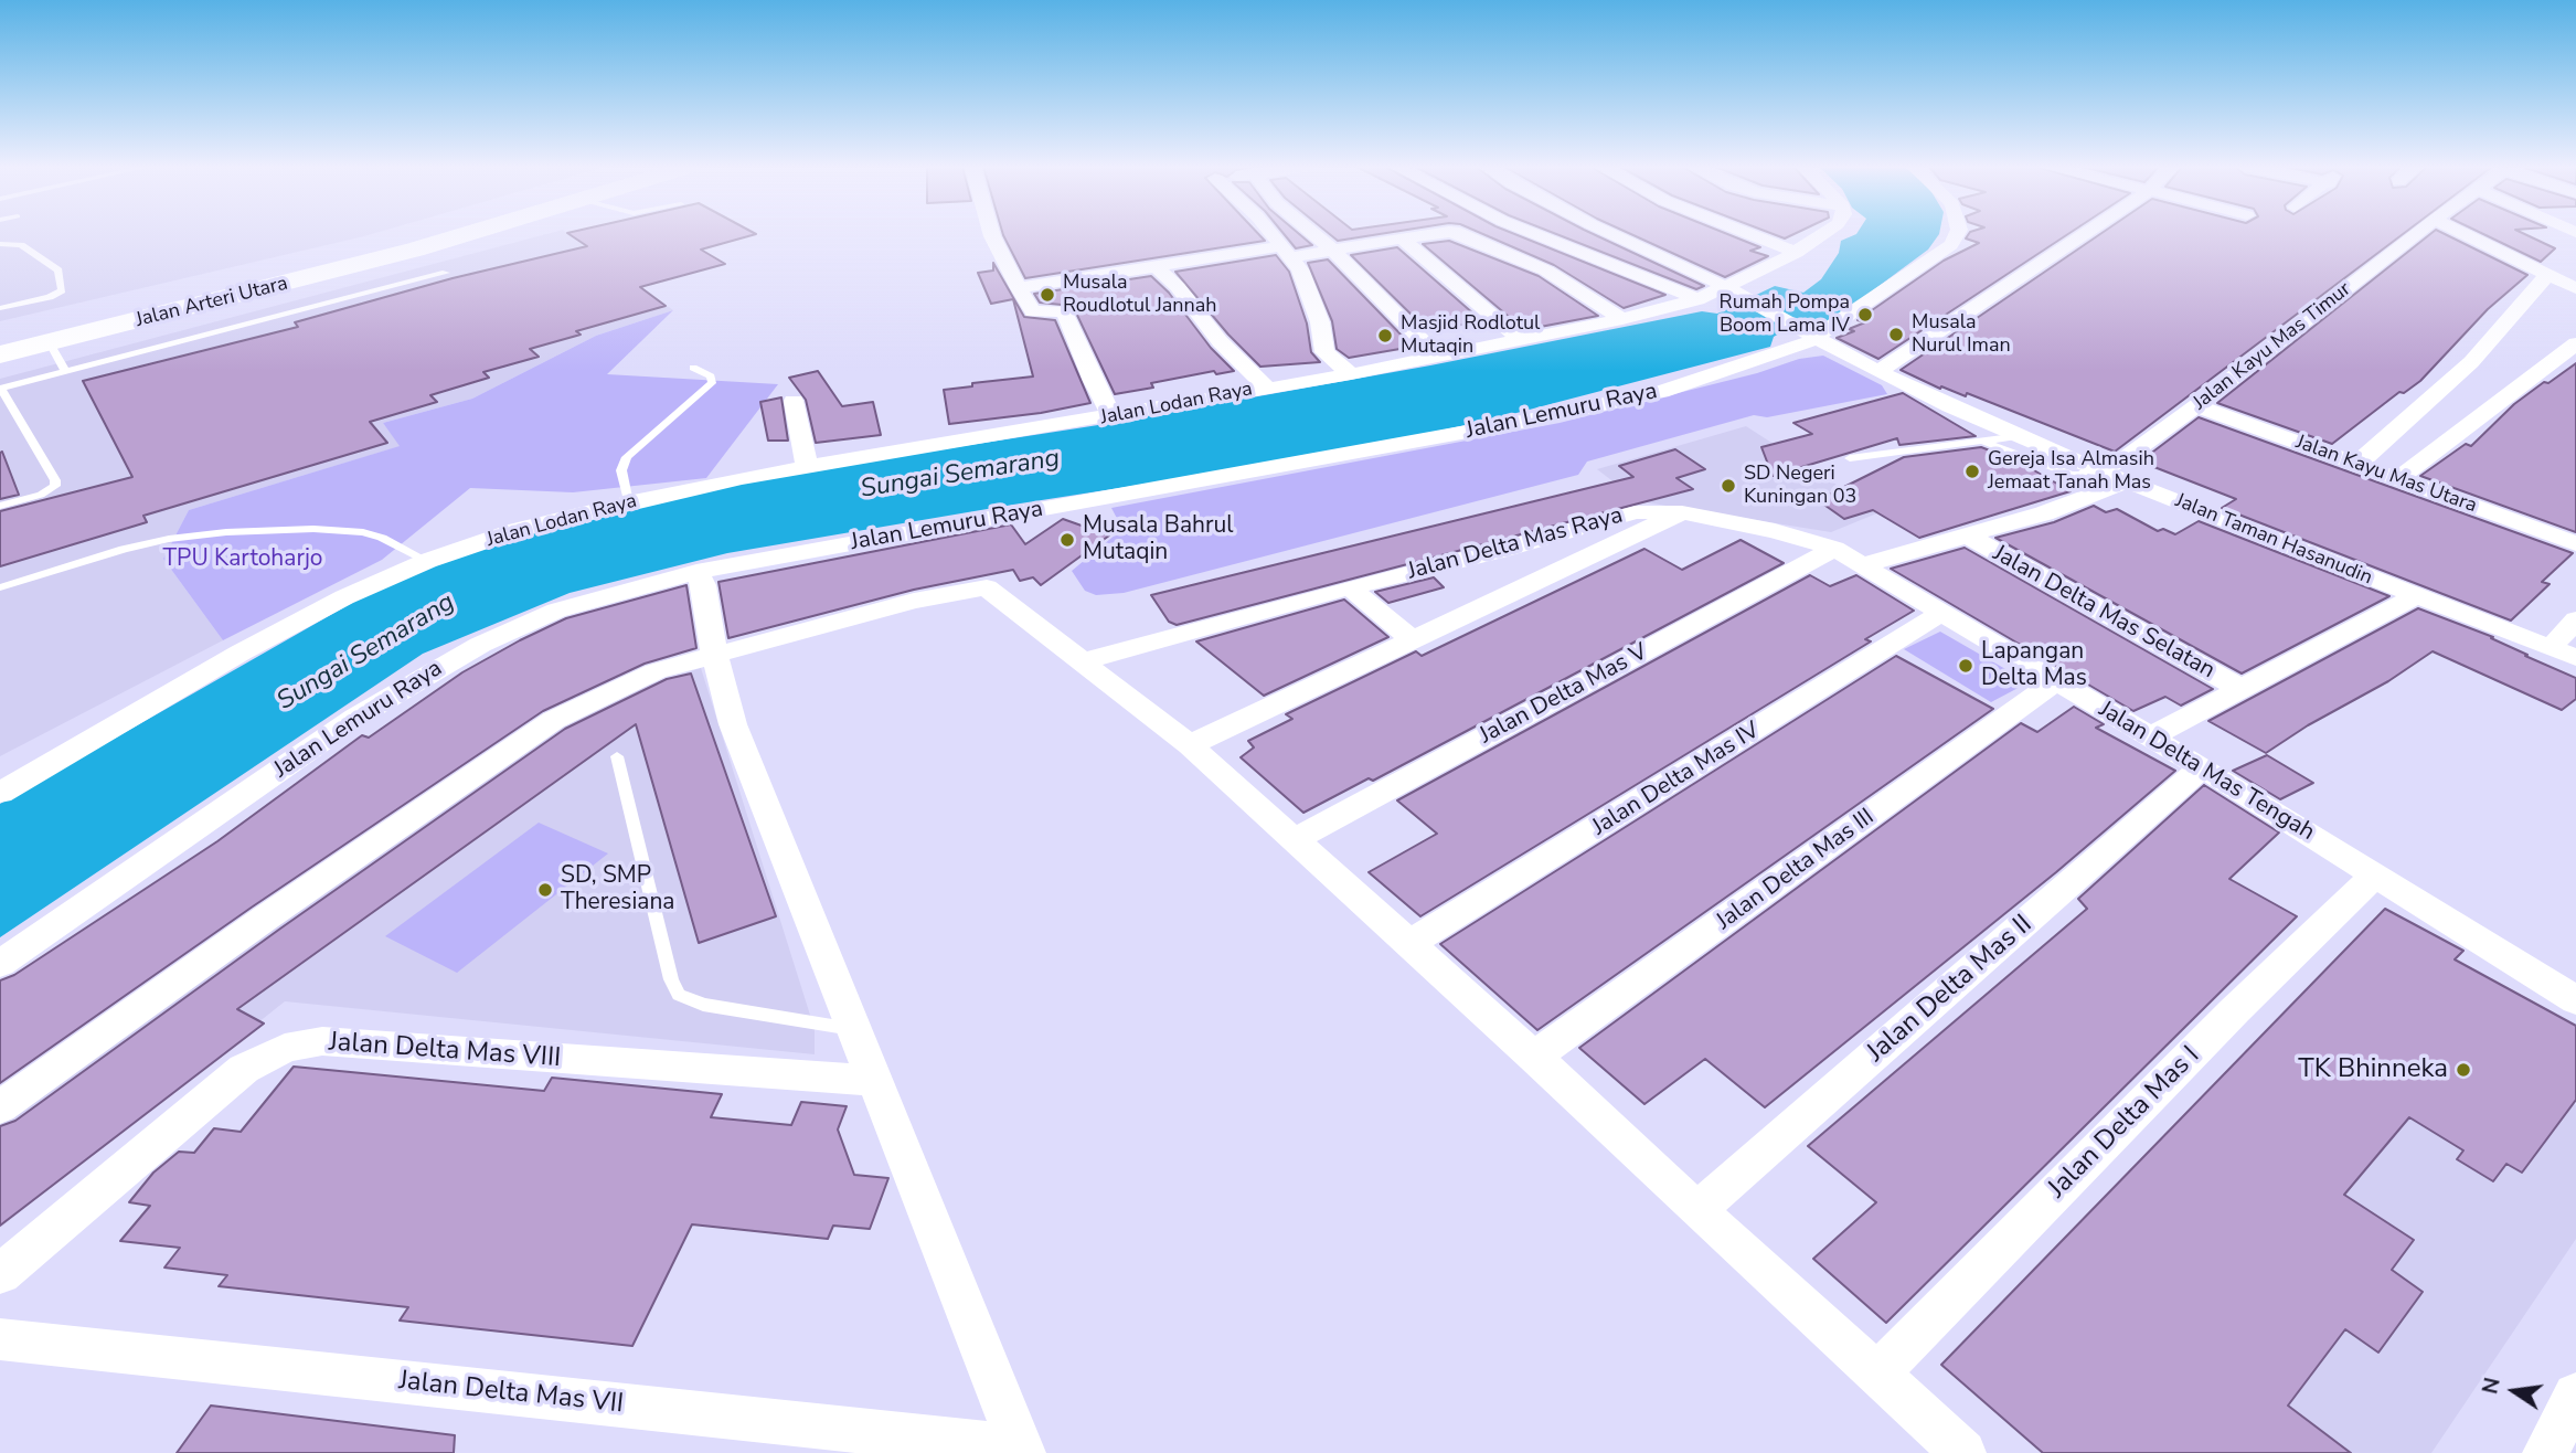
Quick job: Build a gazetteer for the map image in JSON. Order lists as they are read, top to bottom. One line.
{"streets":{"highway":["Jalan Arteri Utara"],"street":["Jalan Kayu Mas Timur","Jalan Lodan Raya","Jalan Lemuru Raya","Jalan Kayu Mas Utara","Jalan Taman Hasanudin","Jalan Delta Mas Raya","Jalan Delta Mas Selatan","Jalan Delta Mas V","Jalan Delta Mas Tengah","Jalan Delta Mas IV","Jalan Delta Mas III","Jalan Delta Mas II","Jalan Delta Mas VIII","Jalan Delta Mas I","Jalan Delta Mas VII"]},"crossings":[["Jalan Kayu Mas Timur","Jalan Kayu Mas Utara"],["Jalan Kayu Mas Timur","Jalan Taman Hasanudin"],["Jalan Lodan Raya","Jalan Taman Hasanudin"],["Jalan Lemuru Raya","Jalan Taman Hasanudin"],["Jalan Taman Hasanudin","Jalan Delta Mas Selatan"],["Jalan Delta Mas Raya","Jalan Delta Mas V"],["Jalan Delta Mas Raya","Jalan Delta Mas Tengah"],["Jalan Delta Mas Selatan","Jalan Delta Mas Tengah"],["Jalan Delta Mas V","Jalan Delta Mas Tengah"],["Jalan Delta Mas Tengah","Jalan Delta Mas IV"],["Jalan Delta Mas Tengah","Jalan Delta Mas III"],["Jalan Delta Mas Tengah","Jalan Delta Mas II"],["Jalan Delta Mas Tengah","Jalan Delta Mas I"]],"water":["Sungai Semarang"],"parks":["TPU Kartoharjo"],"places":["Musala Roudlotul Jannah","Rumah Pompa Boom Lama IV","Musala Nurul Iman","Masjid Rodlotul Mutaqin","Gereja Isa Almasih Jemaat Tanah Mas","SD Negeri Kuningan 03","Musala Bahrul Mutaqin","Lapangan Delta Mas","SD, SMP Theresiana","TK Bhinneka"],"north":"left"}
